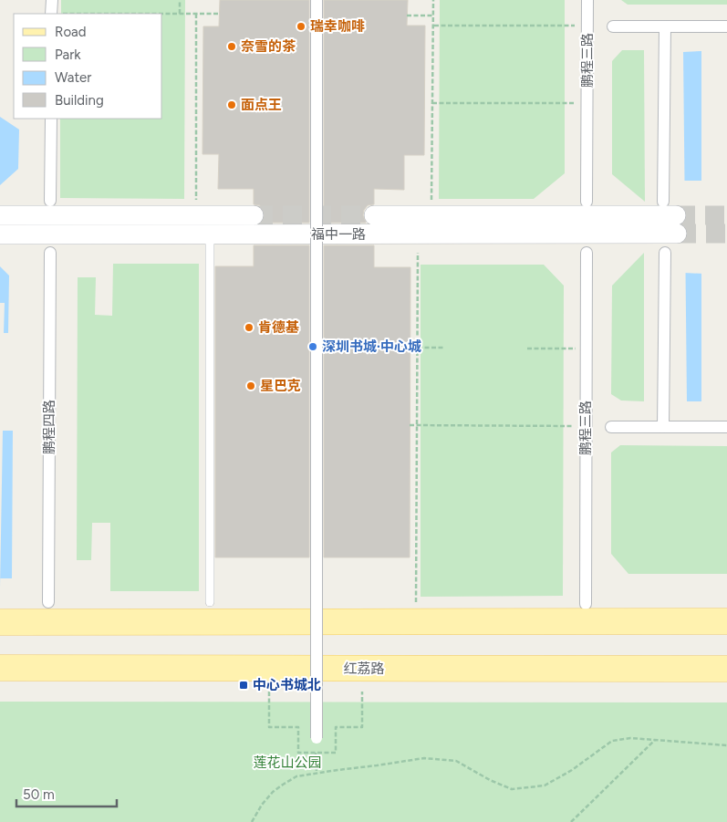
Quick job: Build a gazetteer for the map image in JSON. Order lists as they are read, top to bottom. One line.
{"streets":{"main road":["红荔路"],"street":["鹏程三路","福中一路","鹏程四路"]},"parks":["莲花山公园"],"places":{"other":["瑞幸咖啡","奈雪的茶","面点王","肯德基","深圳书城·中心城","星巴克"],"transit":["中心书城北"]},"legend":["Road","Park","Water","Building"],"scale_bar":"50 m"}
